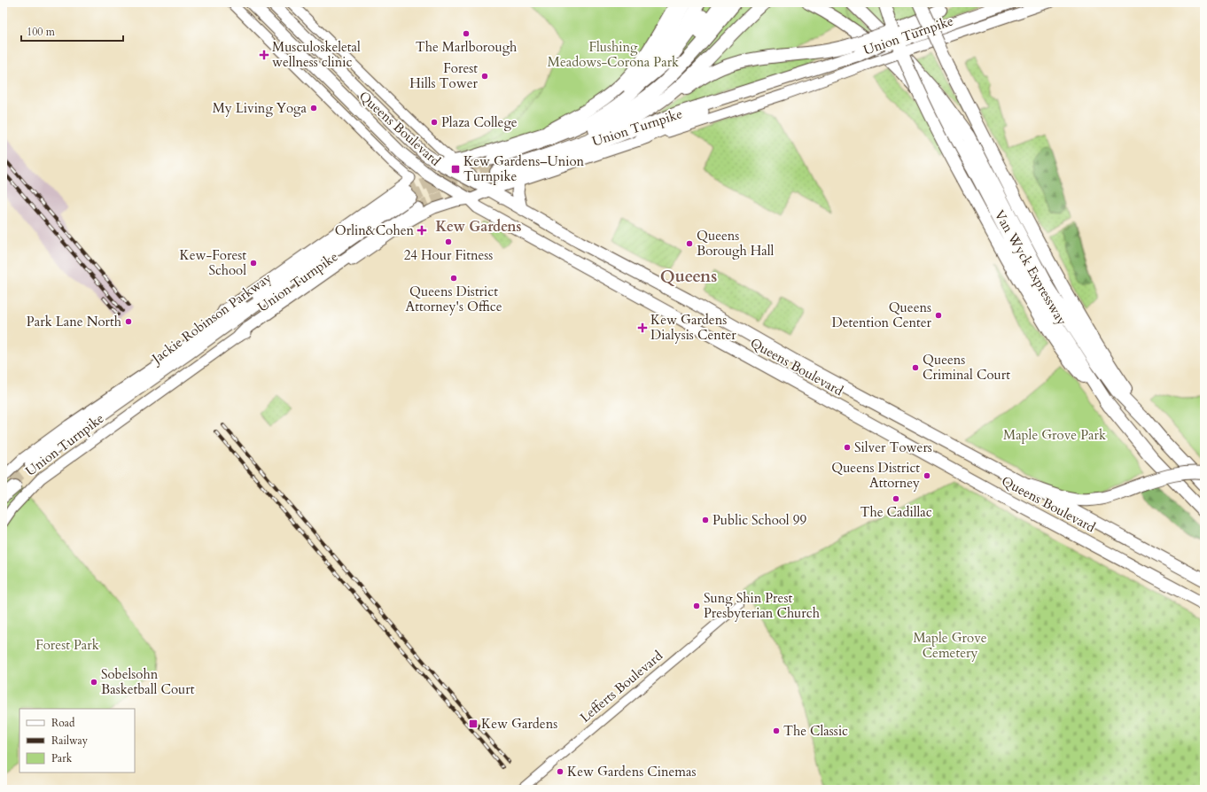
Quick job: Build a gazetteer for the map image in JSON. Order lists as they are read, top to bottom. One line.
{"streets":{"highway":["Van Wyck Expressway","Jackie Robinson Parkway"],"main road":["Union Turnpike","Queens Boulevard"],"street":["Lefferts Boulevard"]},"crossings":[["Union Turnpike","Queens Boulevard"],["Union Turnpike","Jackie Robinson Parkway"]],"districts":["Kew Gardens","Queens"],"parks":["Flushing Meadows-Corona Park","Maple Grove Park","Maple Grove Cemetery","Forest Park"],"places":{"other":["The Marlborough","Forest Hills Tower","My Living Yoga","Plaza College","24 Hour Fitness","Queens Borough Hall","Kew-Forest School","Queens District Attorney's Office","Queens Detention Center","Park Lane North","Queens Criminal Court","Silver Towers","Queens District Attorney","The Cadillac","Public School 99","Sung Shin Prest Presbyterian Church","Sobelsohn Basketball Court","The Classic","Kew Gardens Cinemas"],"health":["Musculoskeletal wellness clinic","Orlin&Cohen","Kew Gardens Dialysis Center"],"transit":["Kew Gardens–Union Turnpike","Kew Gardens"]},"legend":["Road","Railway","Park"],"scale_bar":"100 m"}
